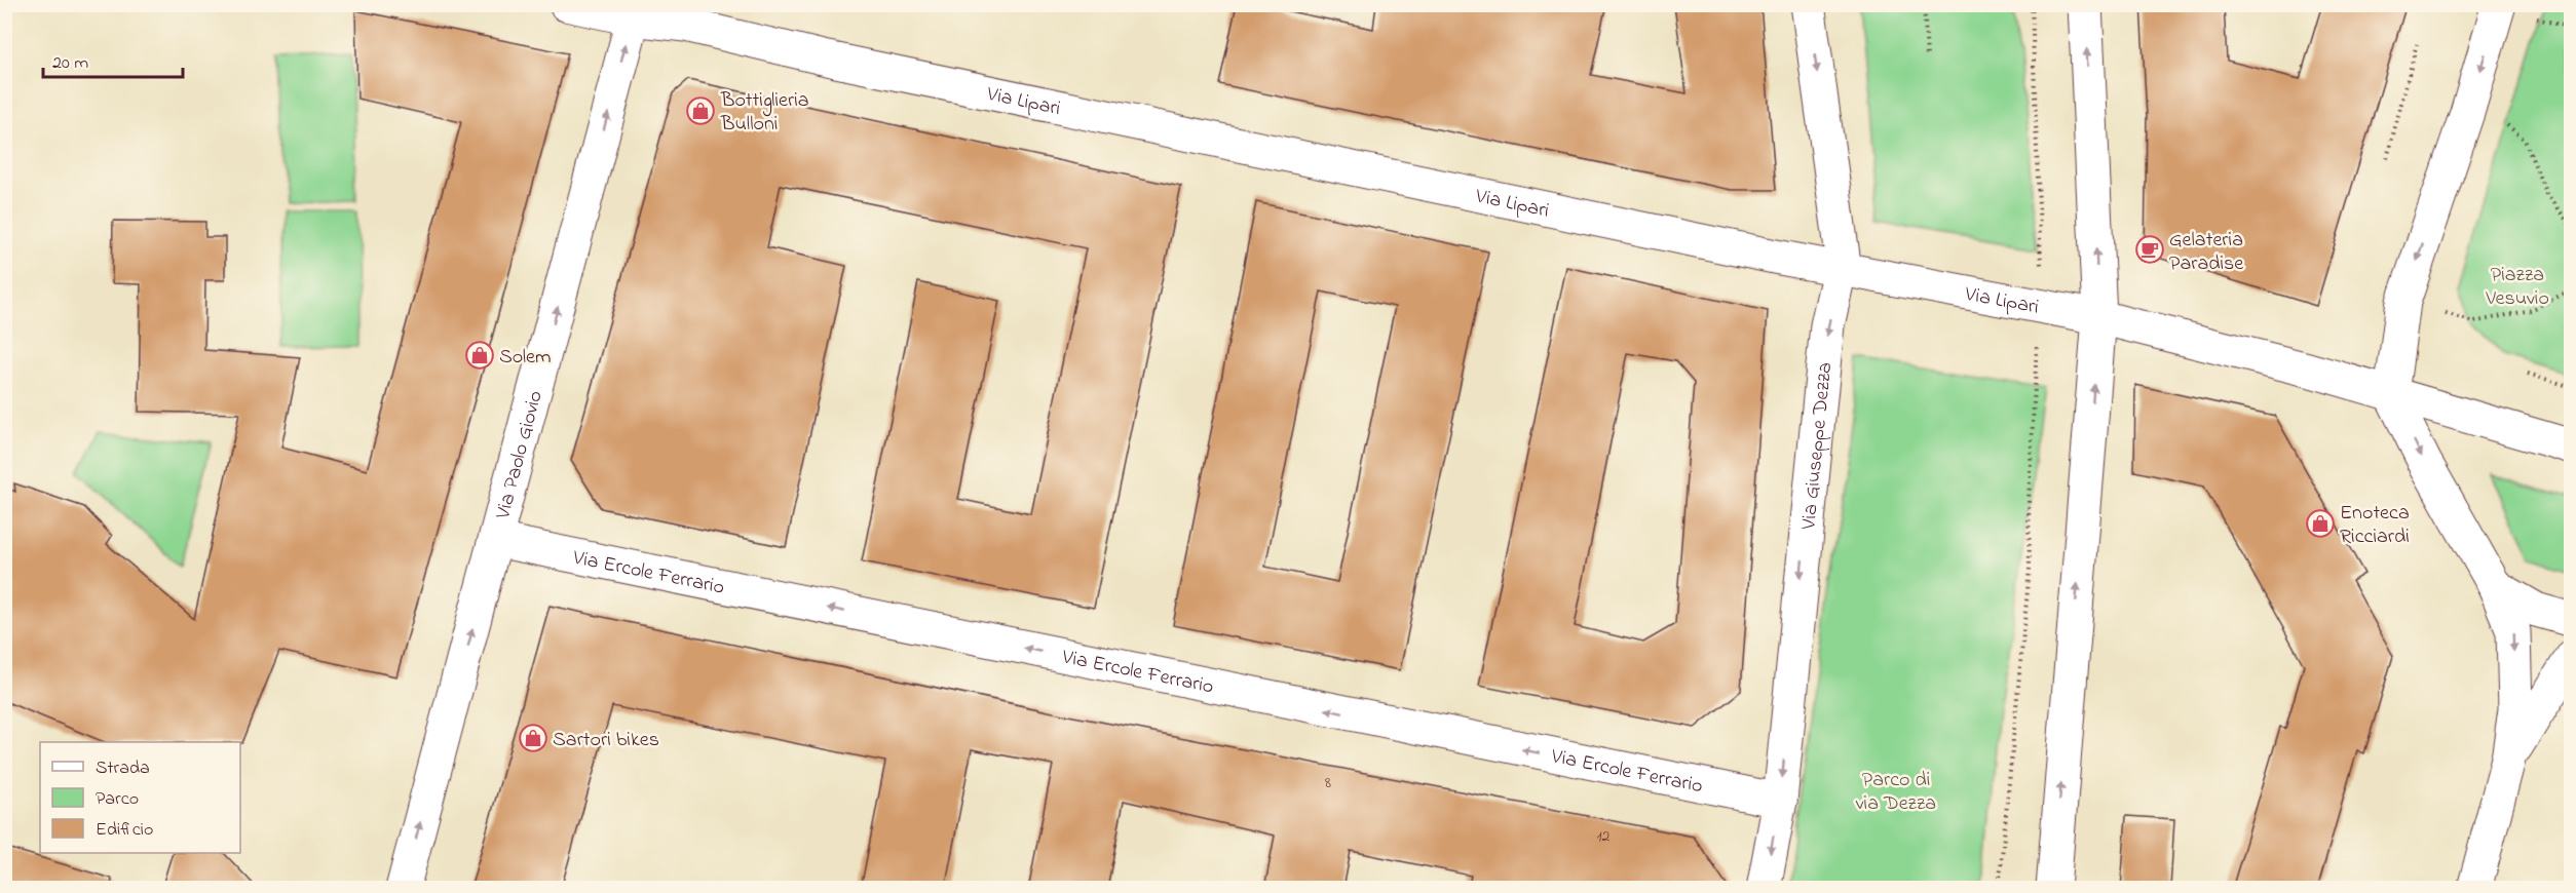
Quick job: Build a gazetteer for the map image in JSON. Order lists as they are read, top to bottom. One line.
{"streets":{"street":["Via Lipari","Via Giuseppe Dezza","Via Paolo Giovio","Via Ercole Ferrario"]},"crossings":[["Via Lipari","Via Giuseppe Dezza"],["Via Lipari","Via Paolo Giovio"],["Via Giuseppe Dezza","Via Ercole Ferrario"],["Via Paolo Giovio","Via Ercole Ferrario"]],"one_way":["Via Paolo Giovio","Via Ercole Ferrario"],"parks":["Piazza Vesuvio","Parco di via Dezza"],"places":{"shop":["Bottiglieria Bulloni","Solem","Enoteca Ricciardi","Sartori bikes"],"cafe":["Gelateria Paradise"]},"house_numbers":["8","12"],"legend":["Strada","Parco","Edificio"],"scale_bar":"20 m"}
